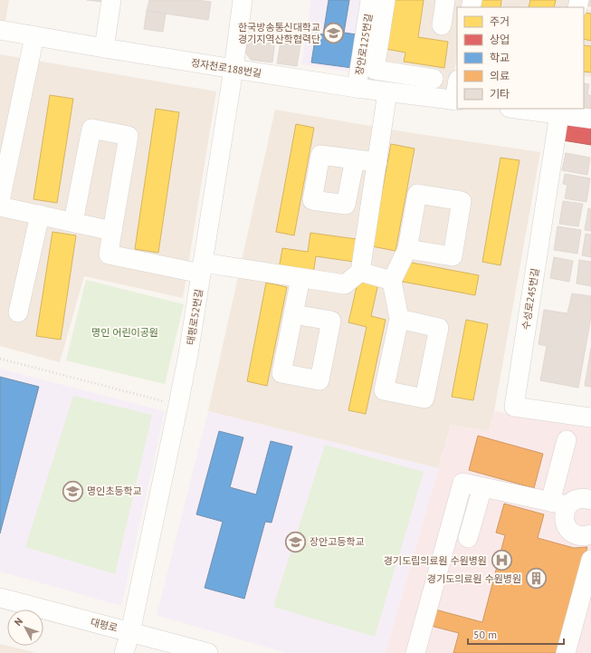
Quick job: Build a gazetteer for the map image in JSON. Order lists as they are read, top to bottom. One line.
{"streets":{"street":["장안로125번길","정자천로188번길","수성로245번길","태평로52번길","대평로"]},"crossings":[["장안로125번길","정자천로188번길"],["정자천로188번길","태평로52번길"],["태평로52번길","대평로"]],"parks":["명인 어린이공원"],"places":{"school or university":["한국방송통신대학교 경기지역산학협력단","명인초등학교","장안고등학교"],"hospital":["경기도립의료원 수원병원"],"building":["경기도의료원 수원병원"]},"legend":["주거","상업","학교","의료","기타"],"scale_bar":"50 m","north":"top left"}
